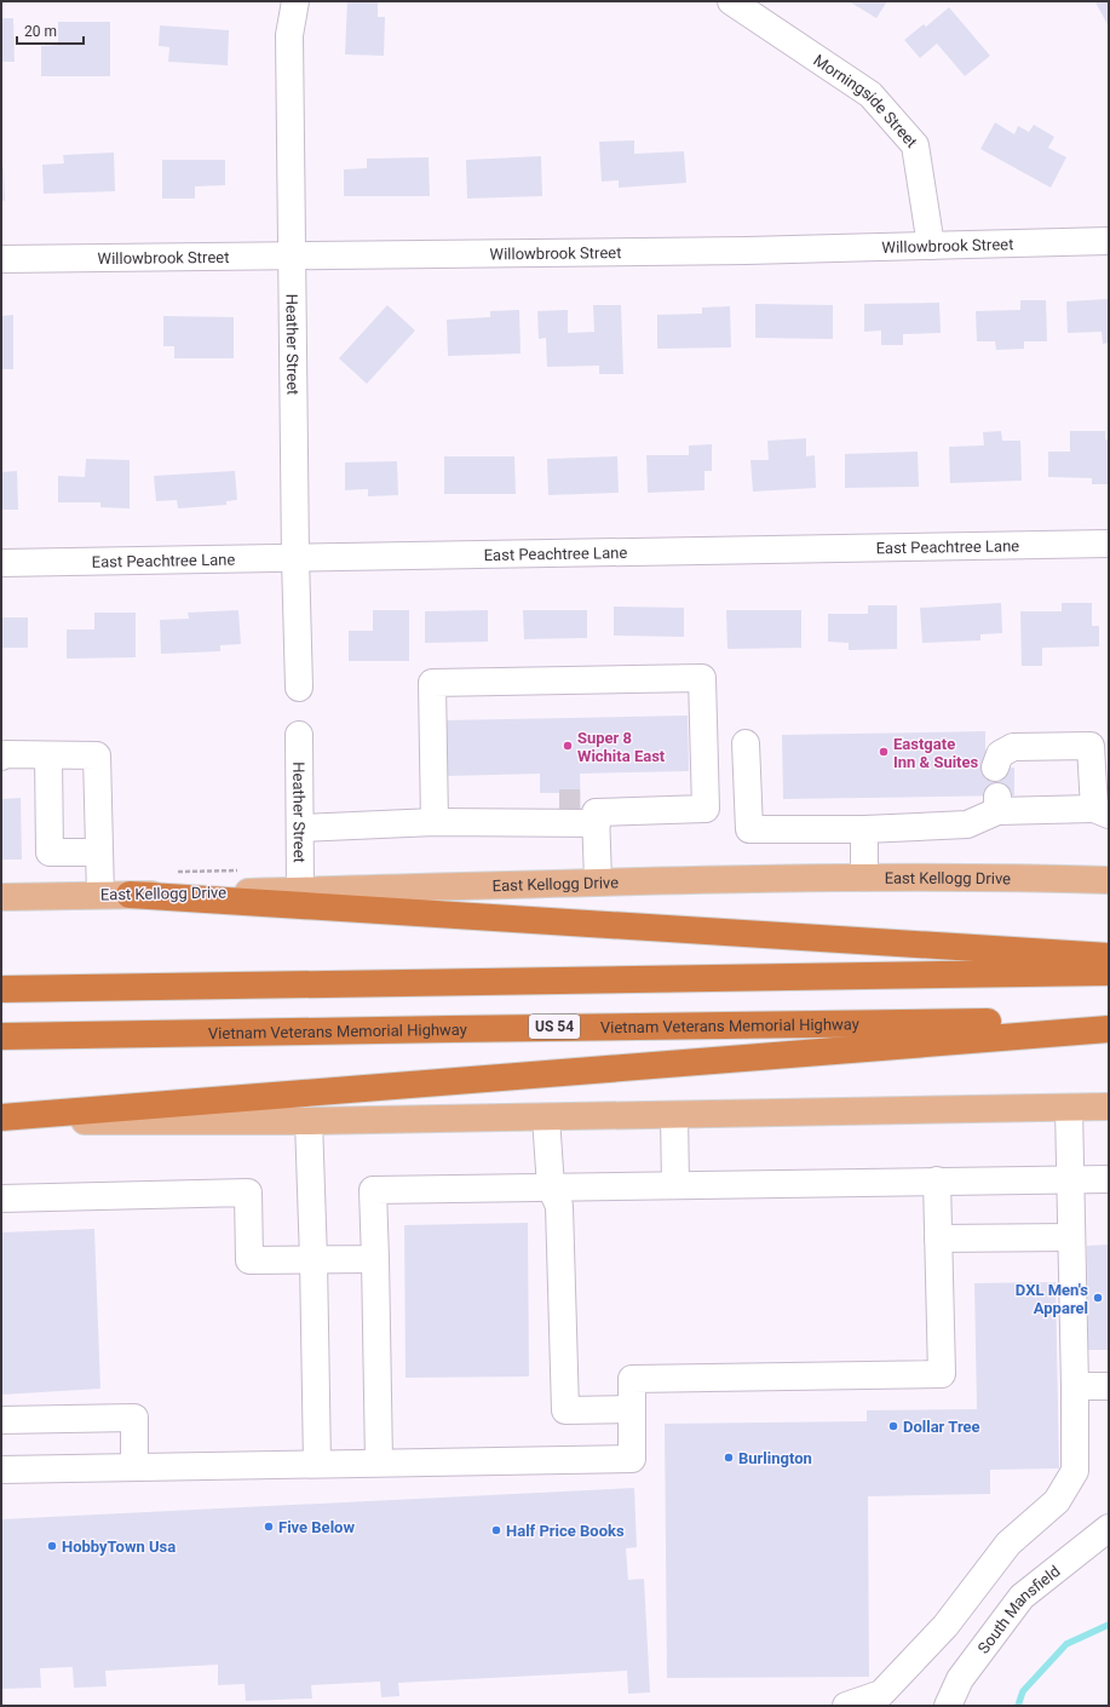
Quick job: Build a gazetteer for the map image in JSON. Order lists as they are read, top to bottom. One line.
{"streets":{"highway":["Vietnam Veterans Memorial Highway","US 54"],"main road":["East Kellogg Drive"],"street":["Morningside Street","Willowbrook Street","Heather Street","East Peachtree Lane","South Mansfield"]},"crossings":[["Morningside Street","Willowbrook Street"],["Willowbrook Street","Heather Street"],["Heather Street","East Peachtree Lane"],["Heather Street","East Kellogg Drive"]],"places":["Super 8 Wichita East","Eastgate Inn & Suites","DXL Men's Apparel","Dollar Tree","Burlington","Five Below","Half Price Books","HobbyTown Usa"],"scale_bar":"20 m"}
